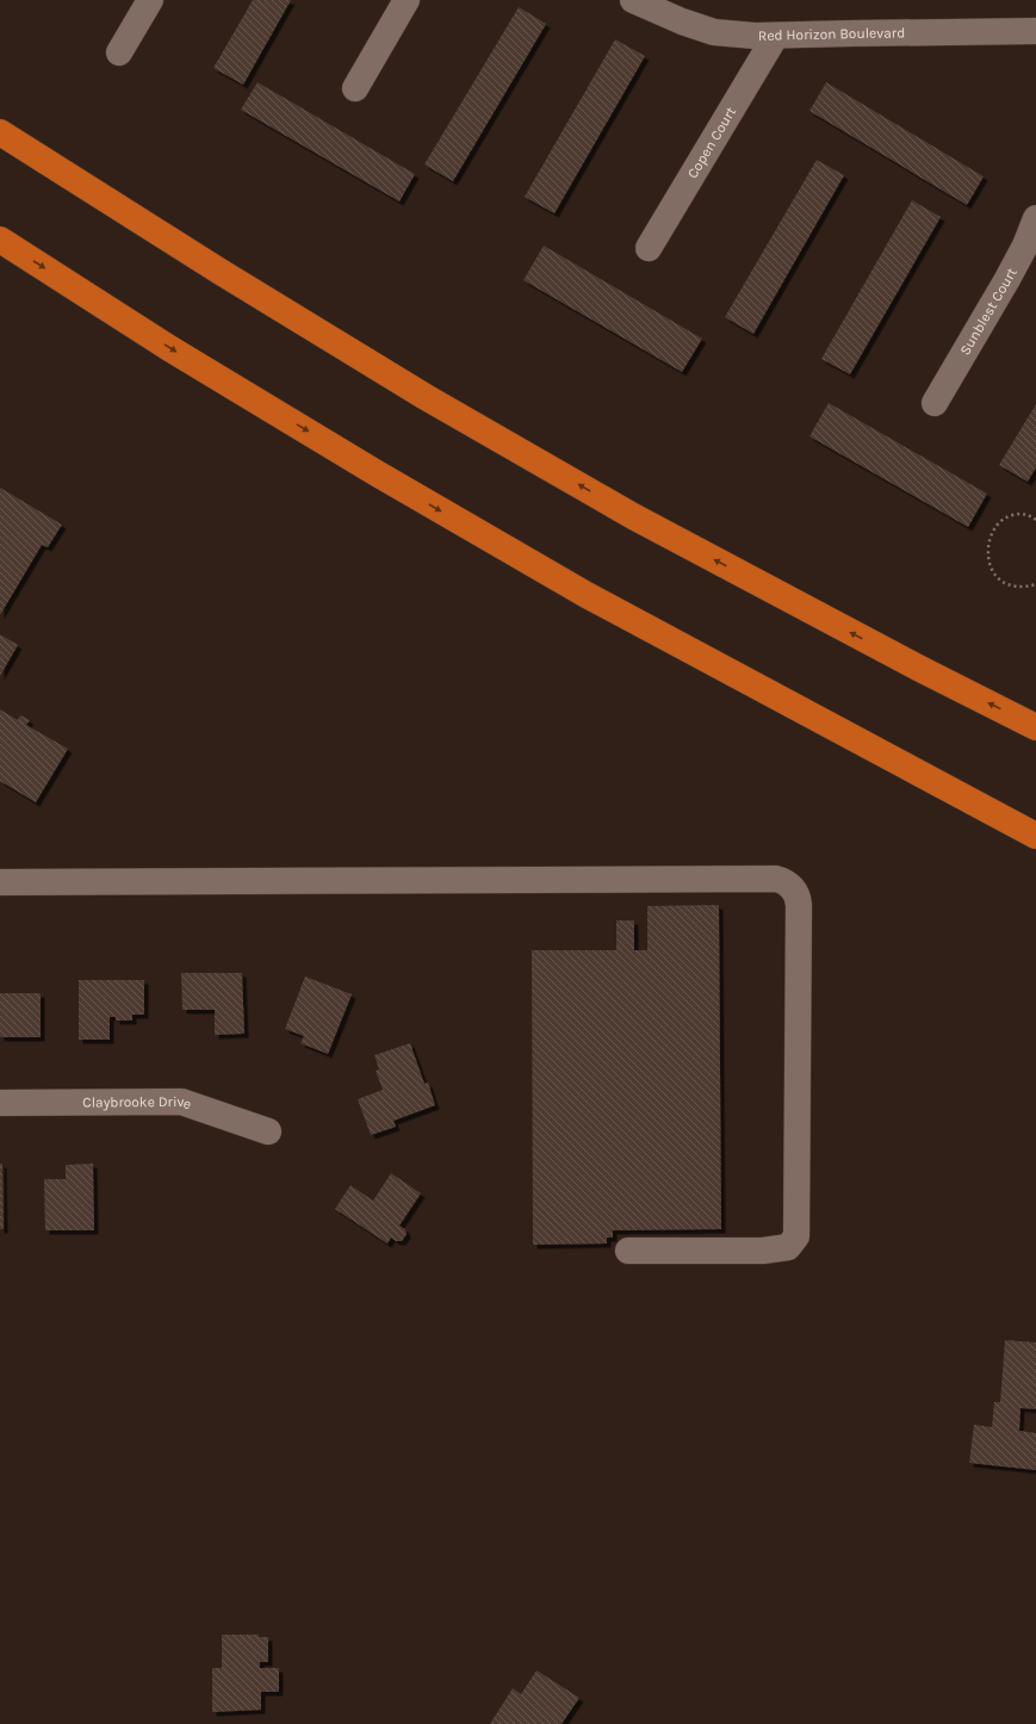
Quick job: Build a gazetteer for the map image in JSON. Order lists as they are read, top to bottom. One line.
{"streets":{"street":["Red Horizon Boulevard","Copen Court","Sunblest Court","Claybrooke Drive"]},"crossings":[["Red Horizon Boulevard","Copen Court"]]}
